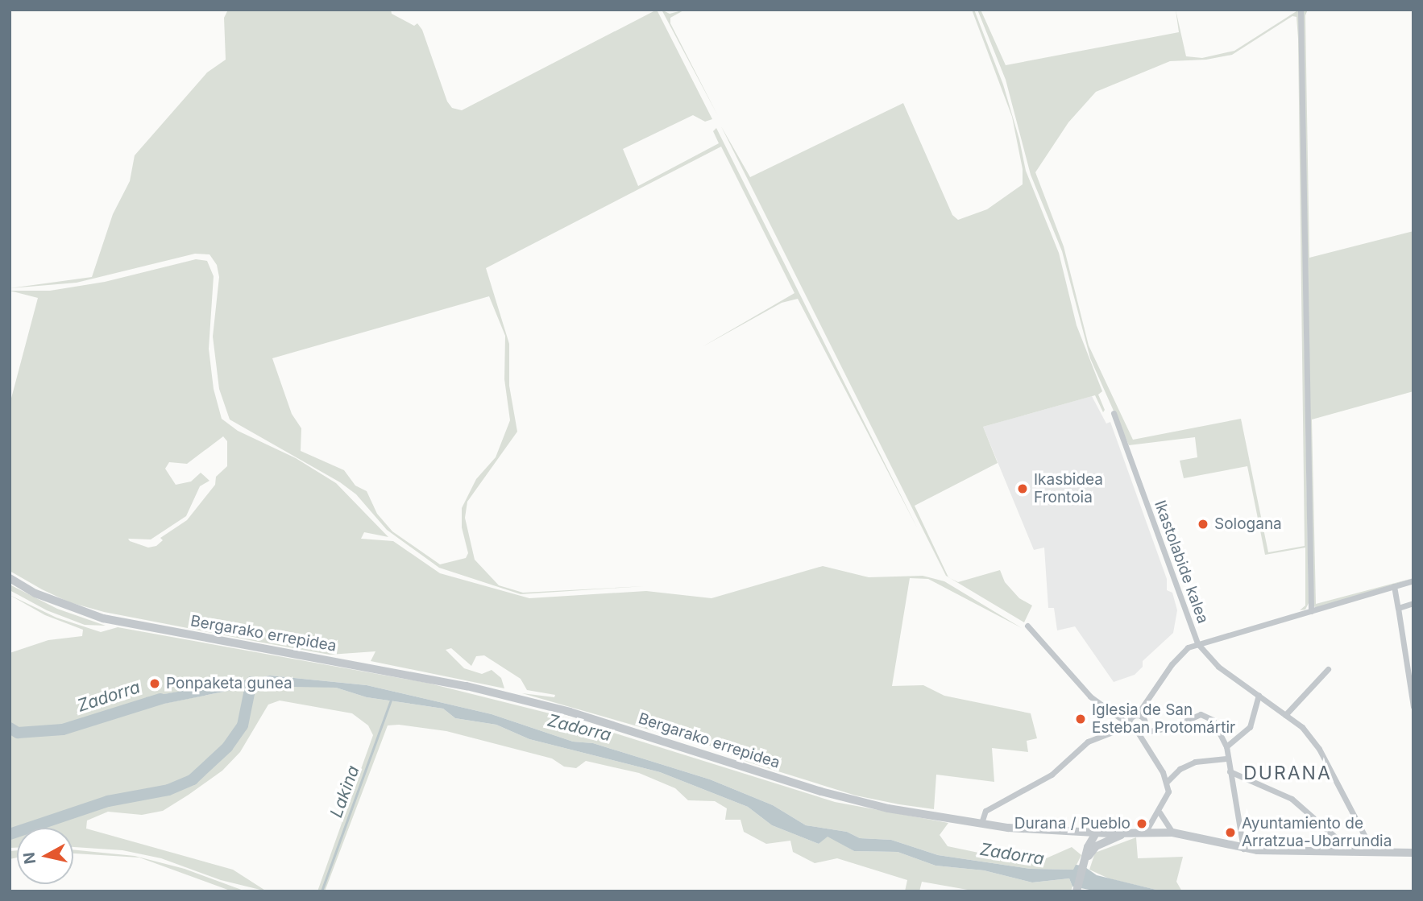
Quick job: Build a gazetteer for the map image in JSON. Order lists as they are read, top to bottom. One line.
{"streets":{"street":["Ikastolabide kalea","Bergarako errepidea"]},"crossings":[["Ikastolabide kalea","Bergarako errepidea"]],"districts":["DURANA"],"water":["Zadorra","Lakina"],"places":["Ikasbidea Frontoia","Sologana","Ponpaketa gunea","Iglesia de San Esteban Protomártir","Durana / Pueblo","Ayuntamiento de Arratzua-Ubarrundia"],"north":"left"}
